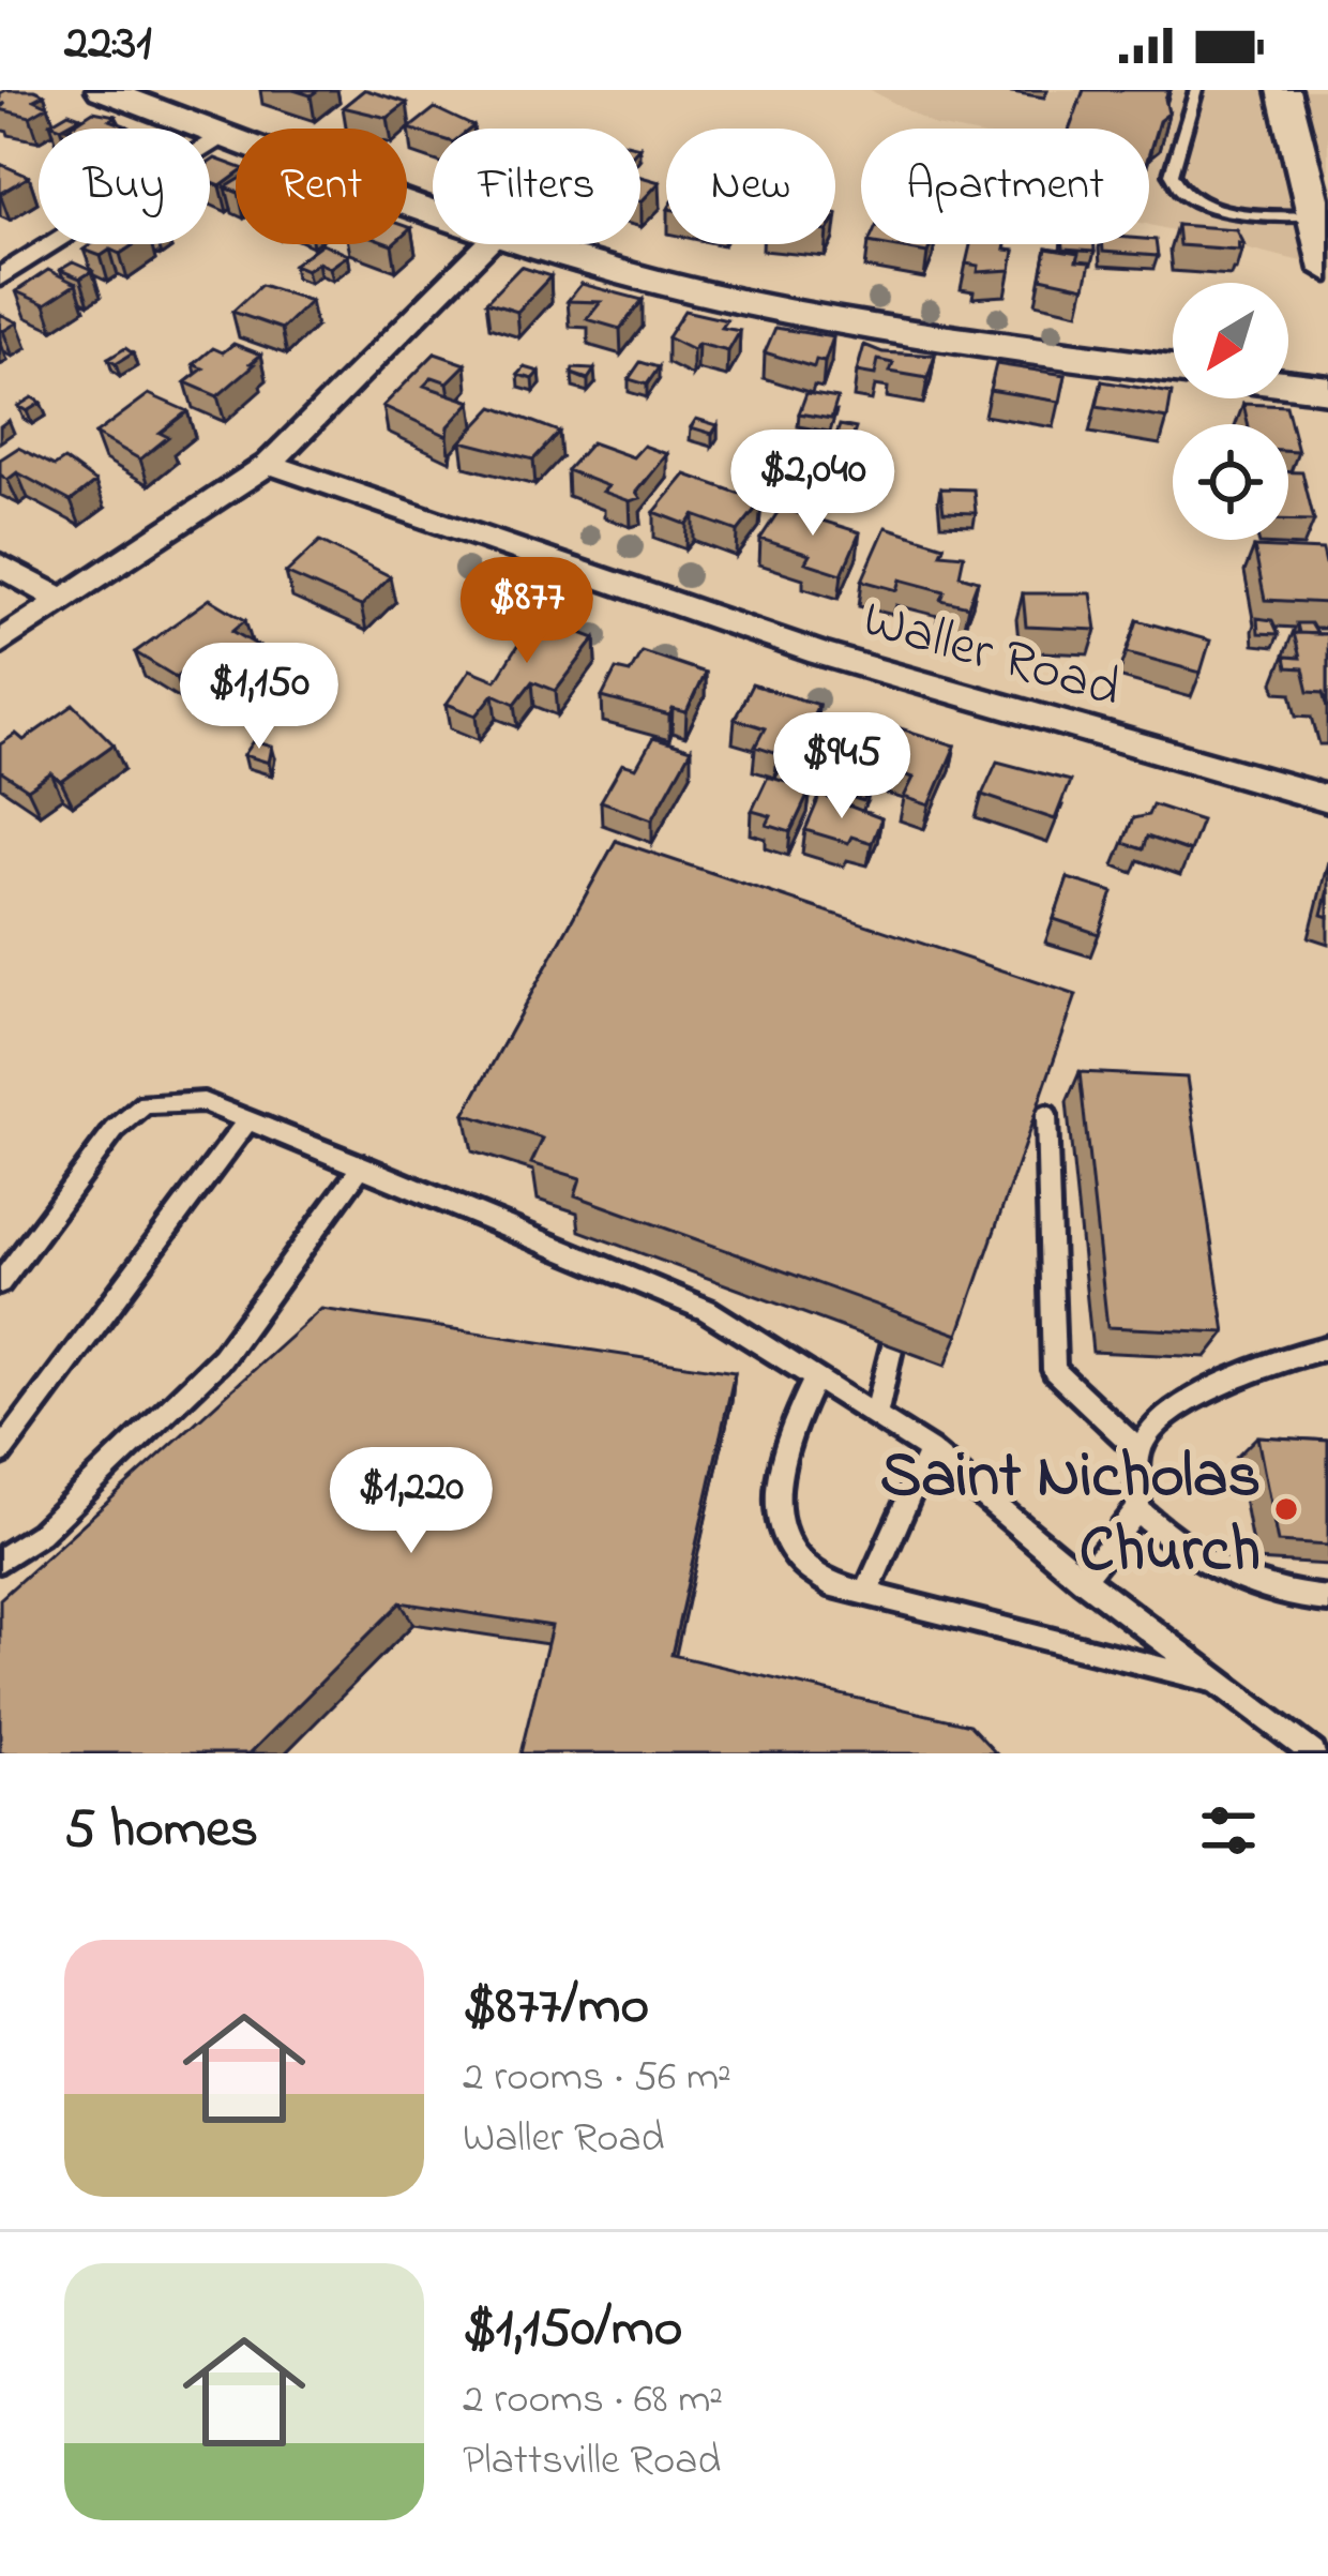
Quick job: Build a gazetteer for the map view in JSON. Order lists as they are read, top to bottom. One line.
{"streets":{"street":["Waller Road"]},"places":["Saint Nicholas Church"],"north":"bottom left","page":{"status":"22:31","chip":["Buy","Rent","Filters","New","Apartment"],"price":["$2,040","$877","$1,150","$945","$1,220"],"heading":"5 homes","list":[{"name":"$877/mo","note":"2 rooms · 56 m² · Waller Road"},{"name":"$1,150/mo","note":"2 rooms · 68 m² · Plattsville Road"}]}}
